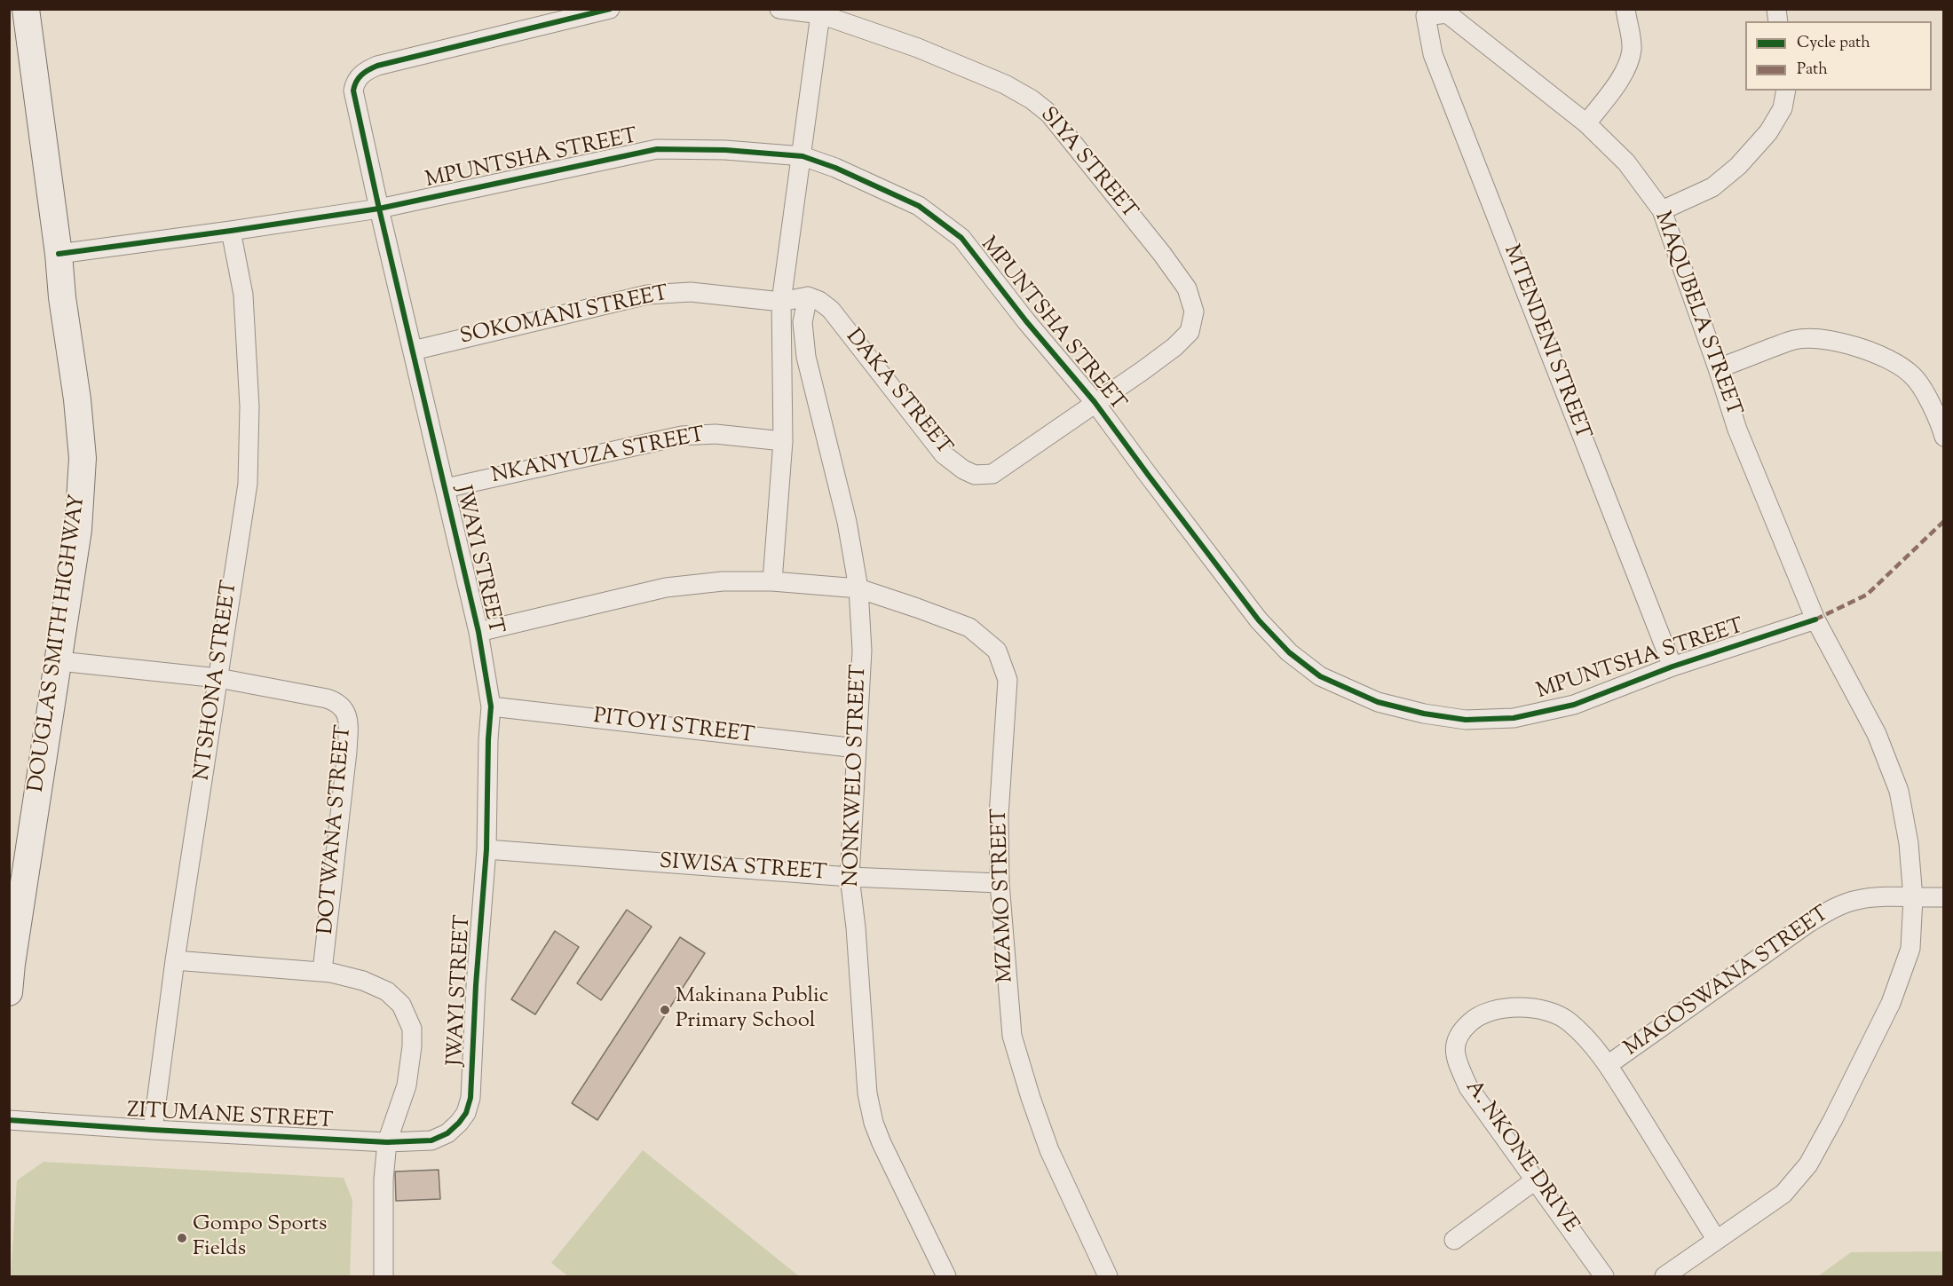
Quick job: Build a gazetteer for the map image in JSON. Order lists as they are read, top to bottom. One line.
{"streets":{"street":["MPUNTSHA STREET","SIYA STREET","MAQUBELA STREET","SOKOMANI STREET","MTENDENI STREET","DAKA STREET","NKANYUZA STREET","JWAYI STREET","DOUGLAS SMITH HIGHWAY","NTSHONA STREET","PITOYI STREET","NONKWELO STREET","DOTWANA STREET","SIWISA STREET","MZAMO STREET","MAGOSWANA STREET","ZITUMANE STREET","A. NKONE DRIVE"]},"crossings":[["MPUNTSHA STREET","SIYA STREET"],["MPUNTSHA STREET","MAQUBELA STREET"],["MPUNTSHA STREET","MTENDENI STREET"],["MPUNTSHA STREET","DAKA STREET"],["MPUNTSHA STREET","JWAYI STREET"],["MPUNTSHA STREET","DOUGLAS SMITH HIGHWAY"],["MPUNTSHA STREET","NTSHONA STREET"],["SIYA STREET","DAKA STREET"],["MAQUBELA STREET","MTENDENI STREET"],["MAQUBELA STREET","MAGOSWANA STREET"],["SOKOMANI STREET","JWAYI STREET"],["DAKA STREET","NONKWELO STREET"],["NKANYUZA STREET","JWAYI STREET"],["JWAYI STREET","PITOYI STREET"],["JWAYI STREET","SIWISA STREET"],["JWAYI STREET","MZAMO STREET"],["JWAYI STREET","ZITUMANE STREET"],["NTSHONA STREET","DOTWANA STREET"],["NTSHONA STREET","ZITUMANE STREET"],["PITOYI STREET","NONKWELO STREET"],["NONKWELO STREET","SIWISA STREET"],["NONKWELO STREET","MZAMO STREET"],["SIWISA STREET","MZAMO STREET"],["MAGOSWANA STREET","A. NKONE DRIVE"]],"places":["Makinana Public Primary School","Gompo Sports Fields"],"legend":["Cycle path","Path"]}
